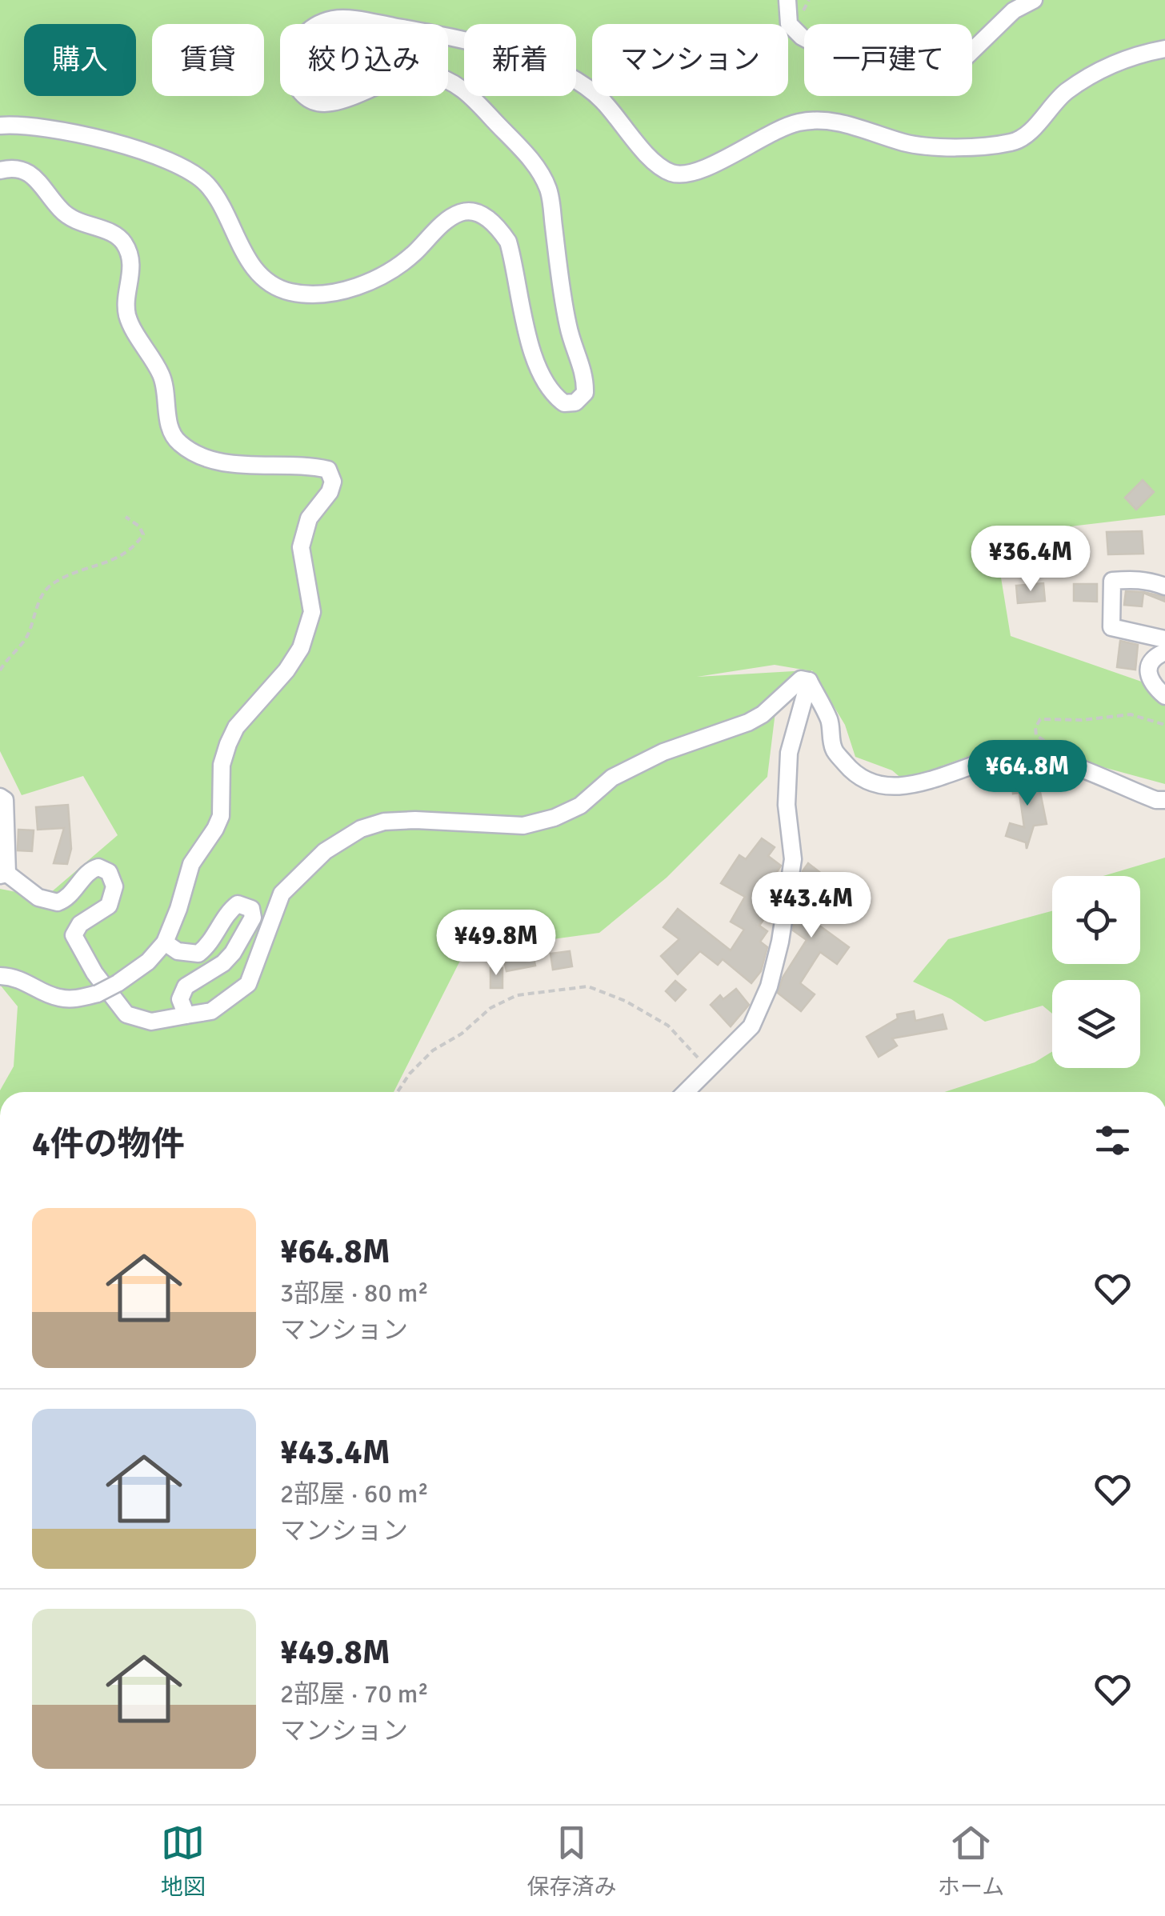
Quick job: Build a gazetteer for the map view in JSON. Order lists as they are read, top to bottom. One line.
{"page":{"chip":["購入","賃貸","絞り込み","新着","マンション","一戸建て"],"price":["¥36.4M","¥64.8M","¥43.4M","¥49.8M"],"heading":"4件の物件","list":[{"name":"¥64.8M","note":"3部屋 · 80 m² · マンション"},{"name":"¥43.4M","note":"2部屋 · 60 m² · マンション"},{"name":"¥49.8M","note":"2部屋 · 70 m² · マンション"}],"tabs":["地図","保存済み","ホーム"]}}
